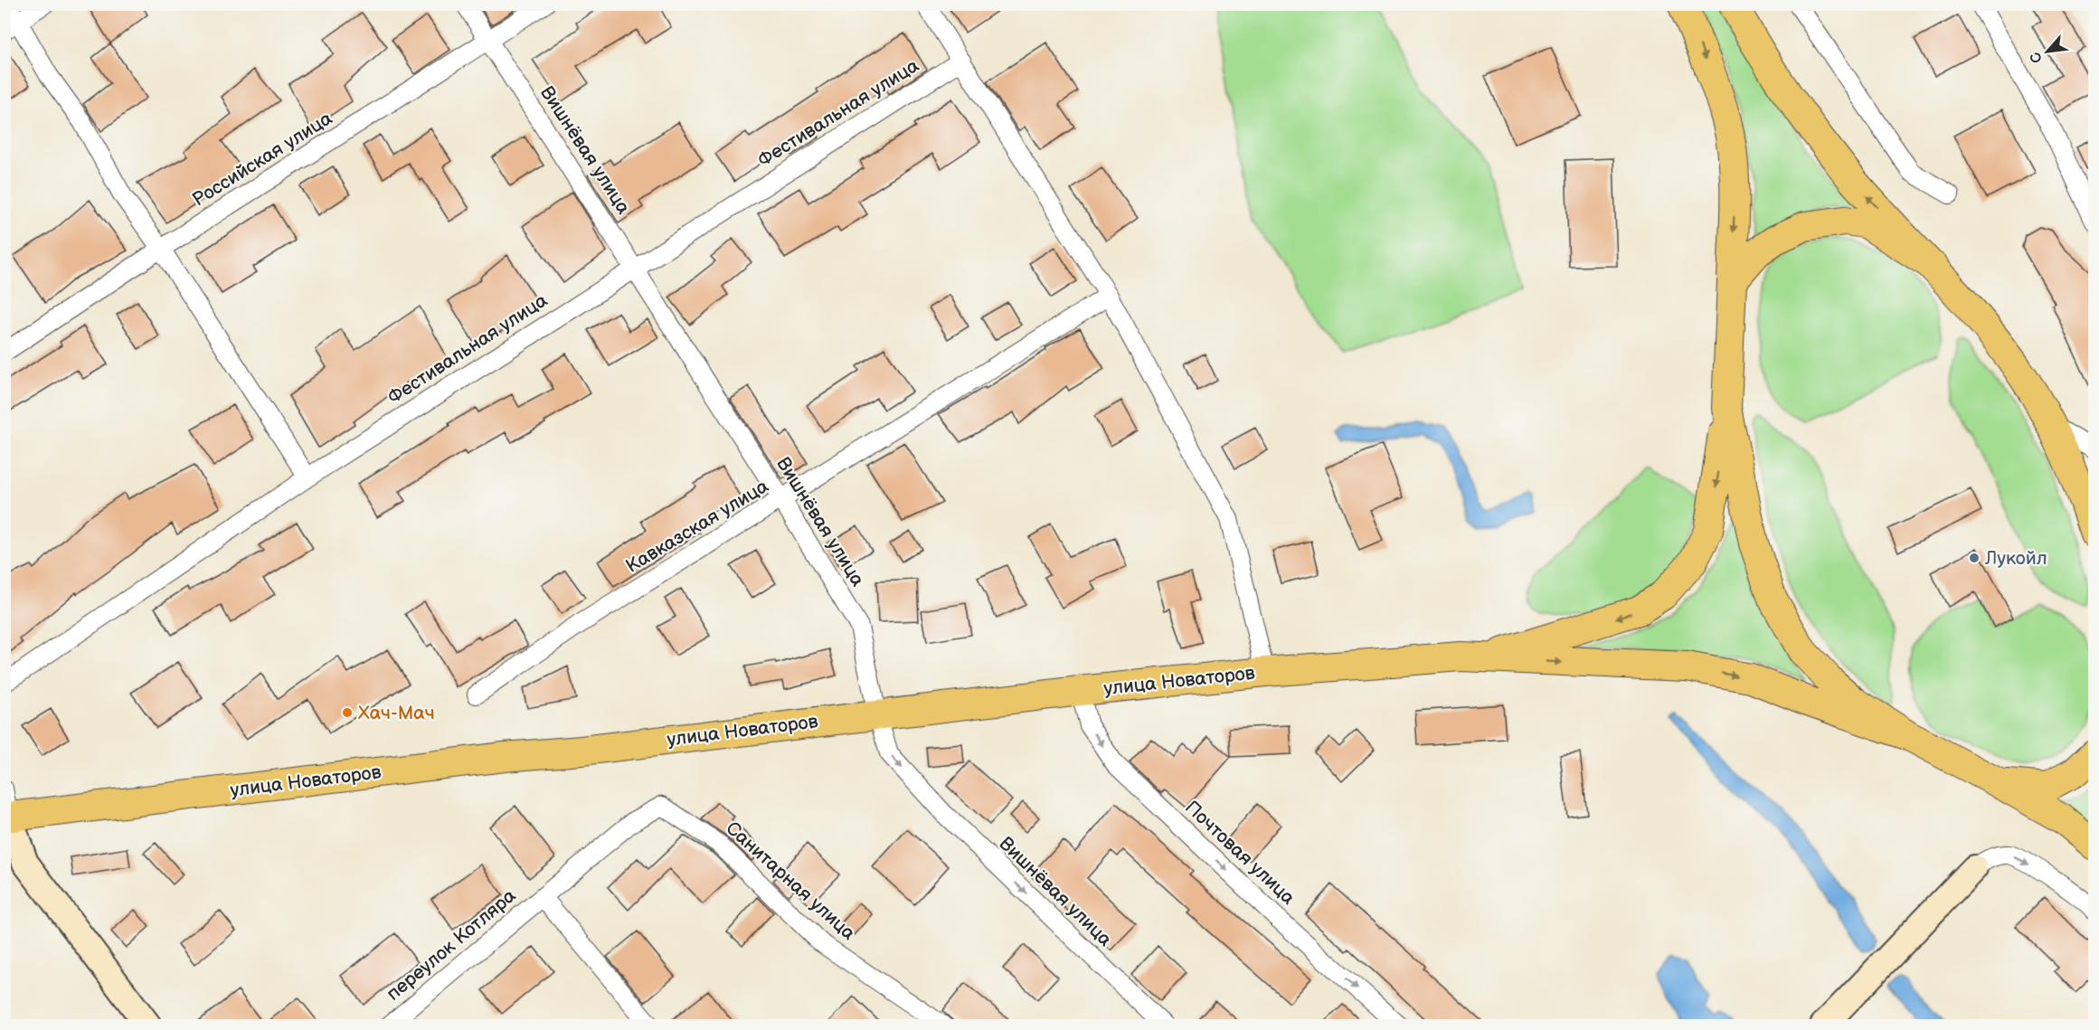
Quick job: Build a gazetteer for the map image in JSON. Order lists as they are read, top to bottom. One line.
{"streets":{"main road":["улица Новаторов"],"street":["Фестивальная улица","Вишнёвая улица","Российская улица","Кавказская улица","Почтовая улица","Санитарная улица","переулок Котляра"]},"crossings":[["Фестивальная улица","Вишнёвая улица"],["Вишнёвая улица","Российская улица"],["Вишнёвая улица","Кавказская улица"],["Вишнёвая улица","улица Новаторов"],["улица Новаторов","Почтовая улица"],["Санитарная улица","переулок Котляра"]],"one_way":["Почтовая улица"],"places":["Лукойл","Хач-Мач"],"north":"bottom left"}
